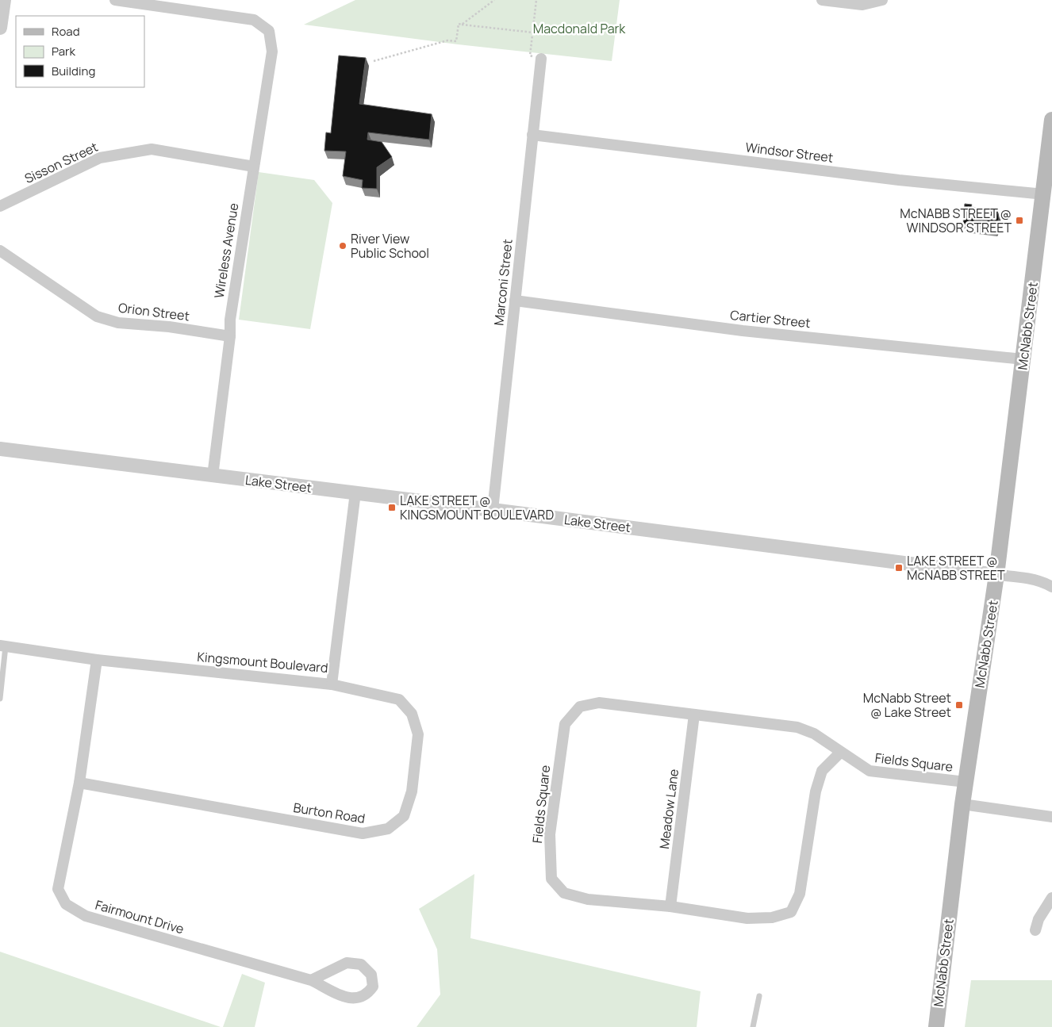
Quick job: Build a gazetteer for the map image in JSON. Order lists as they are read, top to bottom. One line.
{"streets":{"main road":["McNabb Street"],"street":["Windsor Street","Sisson Street","Wireless Avenue","Marconi Street","Orion Street","Cartier Street","Lake Street","Kingsmount Boulevard","Fields Square","Meadow Lane","Burton Road","Fairmount Drive"]},"crossings":[["Windsor Street","Marconi Street"],["Windsor Street","McNabb Street"],["Sisson Street","Wireless Avenue"],["Wireless Avenue","Orion Street"],["Wireless Avenue","Lake Street"],["Marconi Street","Cartier Street"],["Marconi Street","Lake Street"],["Cartier Street","McNabb Street"],["McNabb Street","Lake Street"],["McNabb Street","Fields Square"],["Lake Street","Kingsmount Boulevard"],["Kingsmount Boulevard","Burton Road"],["Kingsmount Boulevard","Fairmount Drive"],["Fields Square","Meadow Lane"],["Burton Road","Fairmount Drive"]],"parks":["Macdonald Park"],"places":{"transit":["McNABB STREET @ WINDSOR STREET","LAKE STREET @ KINGSMOUNT BOULEVARD","LAKE STREET @ McNABB STREET","McNabb Street @ Lake Street"],"other":["River View Public School"]},"legend":["Road","Park","Building"]}
